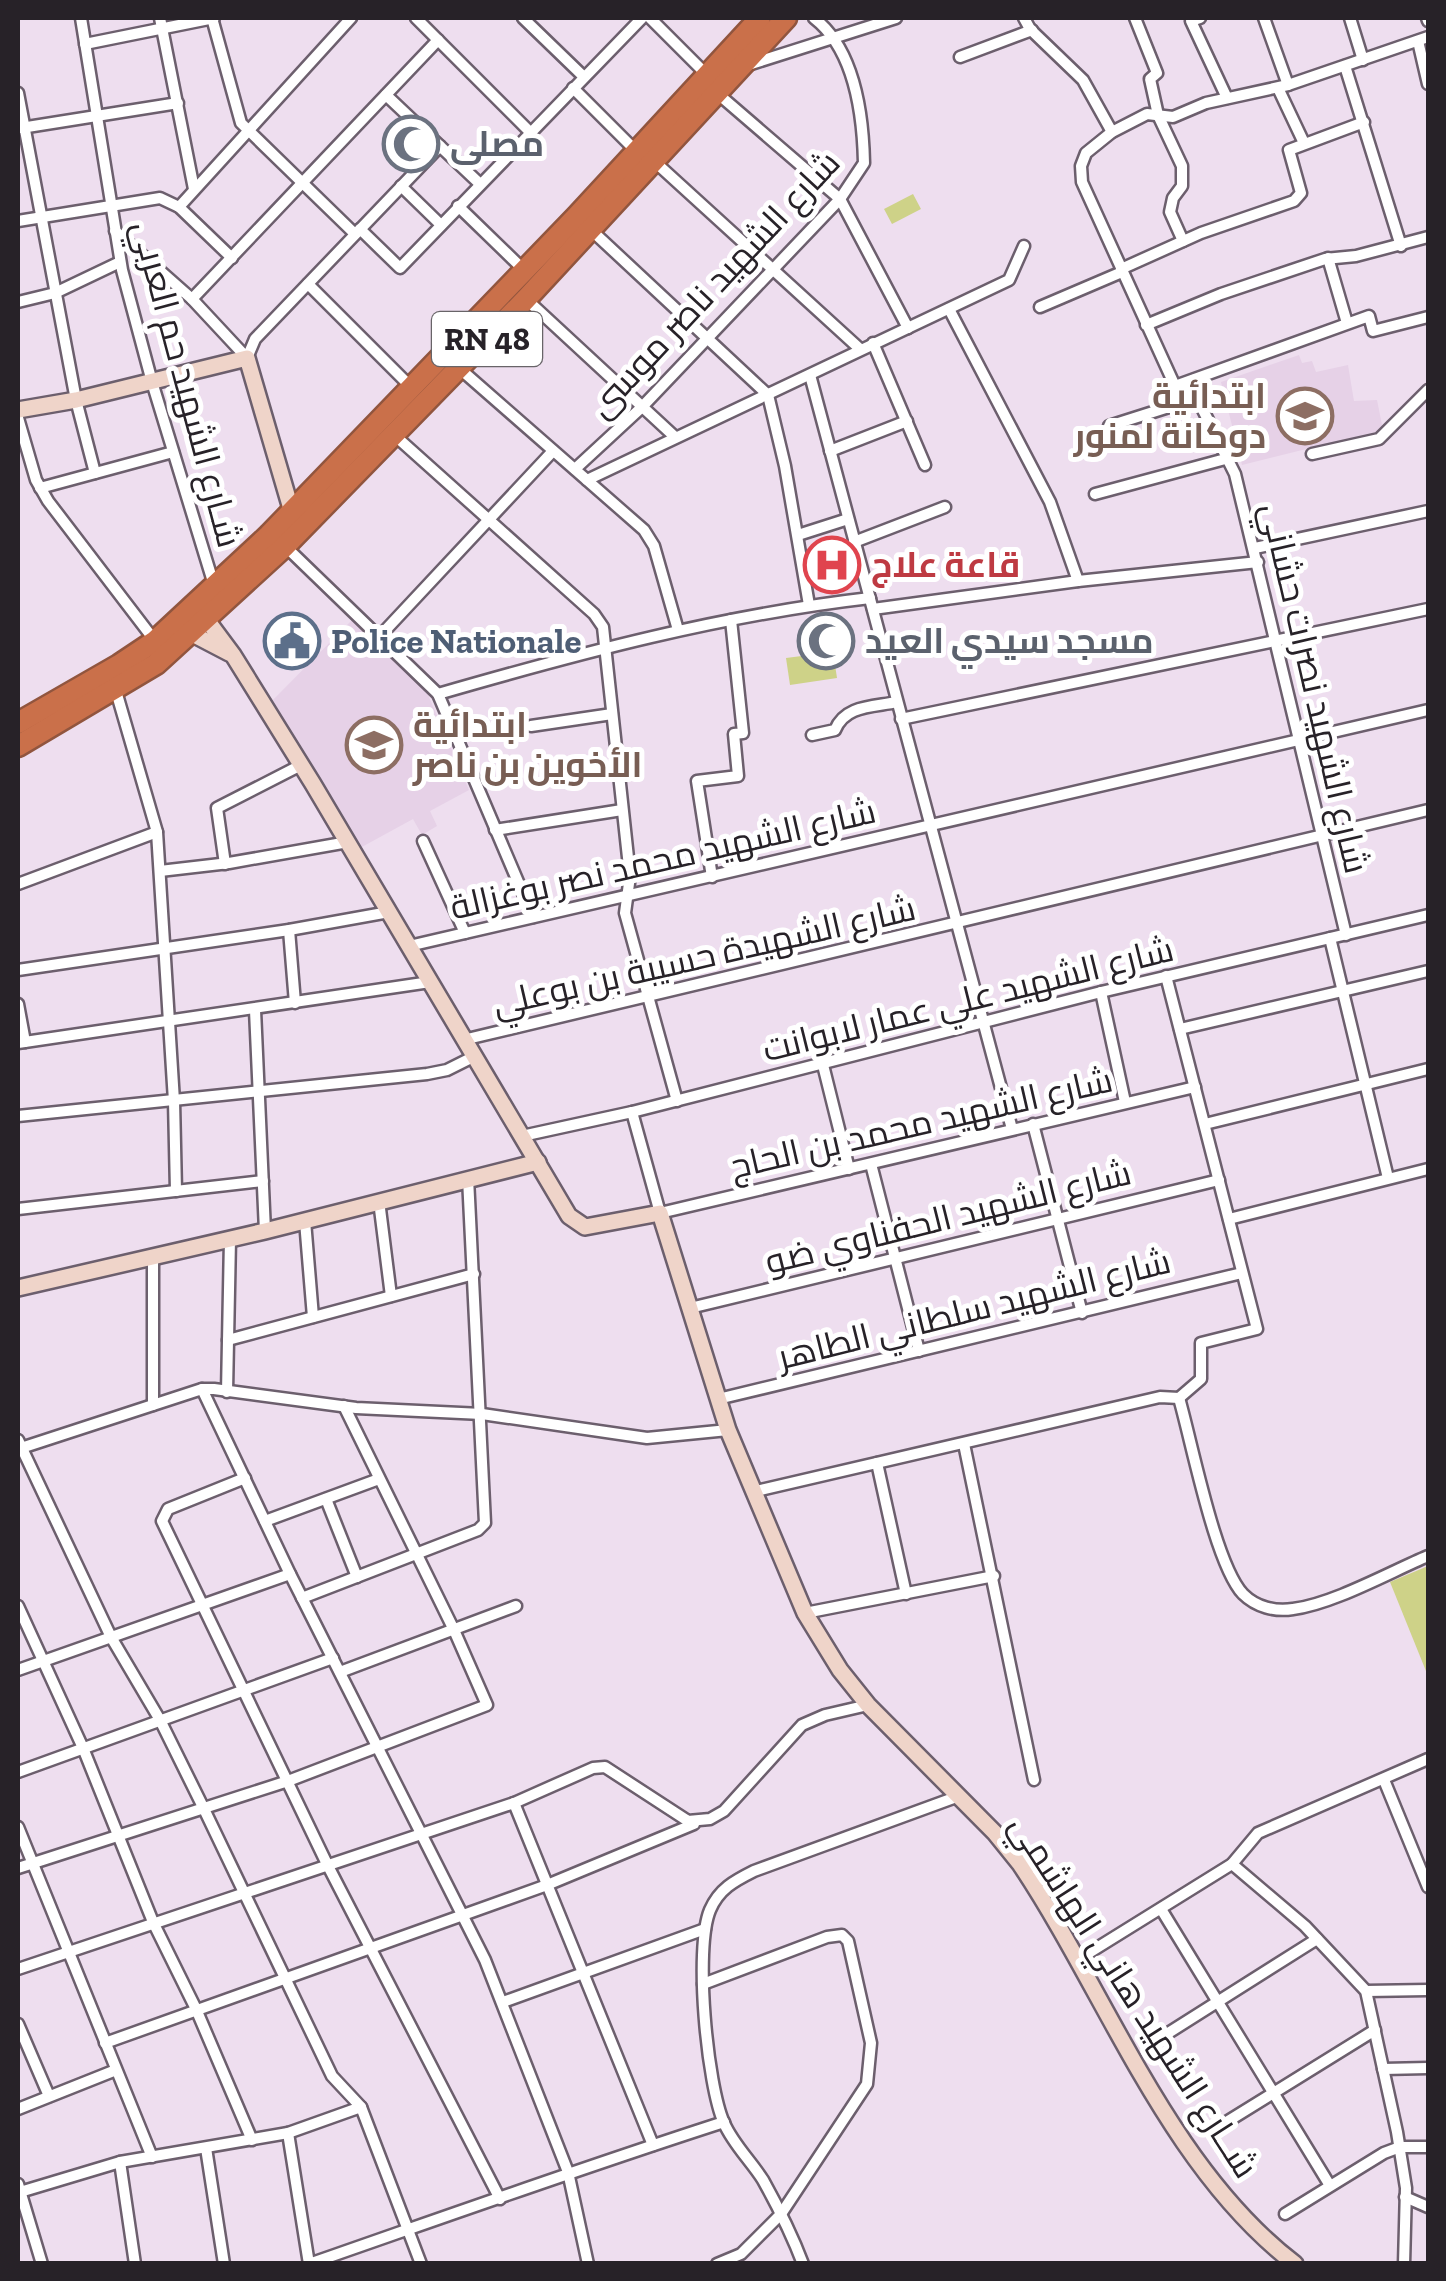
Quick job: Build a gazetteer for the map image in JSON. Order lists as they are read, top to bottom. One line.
{"streets":{"highway":["RN 48"],"street":["شارع الشهيد ناصر موسى","شـارع الشهيد حم العربي","شارع الشهيد نصرات حشاني","شارع الشهيد محمد نصر بوغزالة","شارع الشهيدة حسيبة بن بوعلي","شارع الشهيد علي عمار لابوانت","شارع الشهيد محمد بن الحاج","شارع الشهيد الحفناوي ضو","شارع الشهيد سلطاني الطاهر","شــارع الشهيد هاني الهاشمي"]},"crossings":[["RN 48","شـارع الشهيد حم العربي"],["شارع الشهيد نصرات حشاني","شارع الشهيد محمد نصر بوغزالة"],["شارع الشهيد نصرات حشاني","شارع الشهيدة حسيبة بن بوعلي"],["شارع الشهيد نصرات حشاني","شارع الشهيد علي عمار لابوانت"],["شارع الشهيد علي عمار لابوانت","شــارع الشهيد هاني الهاشمي"],["شارع الشهيد محمد بن الحاج","شــارع الشهيد هاني الهاشمي"],["شارع الشهيد الحفناوي ضو","شــارع الشهيد هاني الهاشمي"],["شارع الشهيد سلطاني الطاهر","شــارع الشهيد هاني الهاشمي"]],"places":{"mosque":["مصلى","مسجد سيدي العيد"],"school or university":["ابتدائية دوكانة لمنور","ابتدائية الأخوين بن ناصر"],"hospital":["قاعة علاج"],"public building":["Police Nationale"]}}
